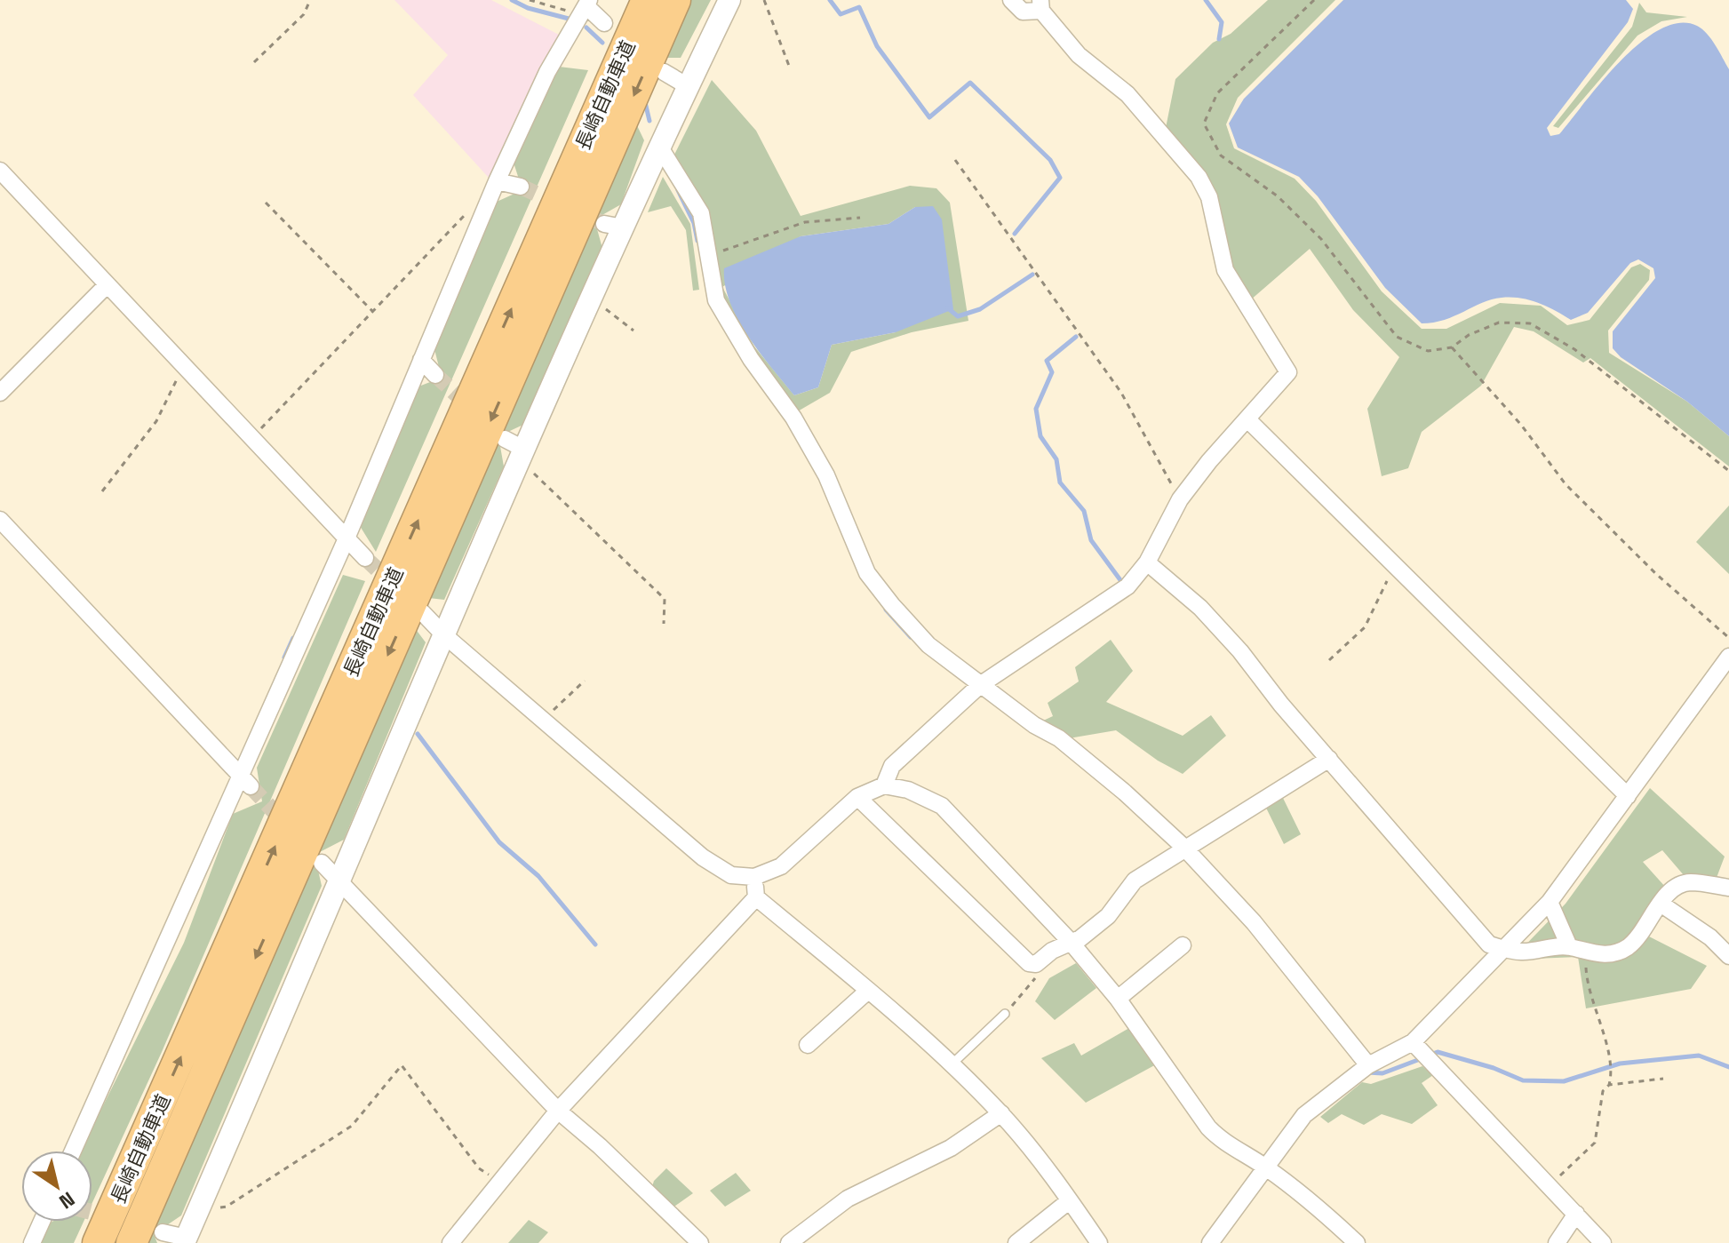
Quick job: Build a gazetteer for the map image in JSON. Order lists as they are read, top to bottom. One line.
{"streets":{"highway":["長崎自動車道"]},"north":"bottom right"}
